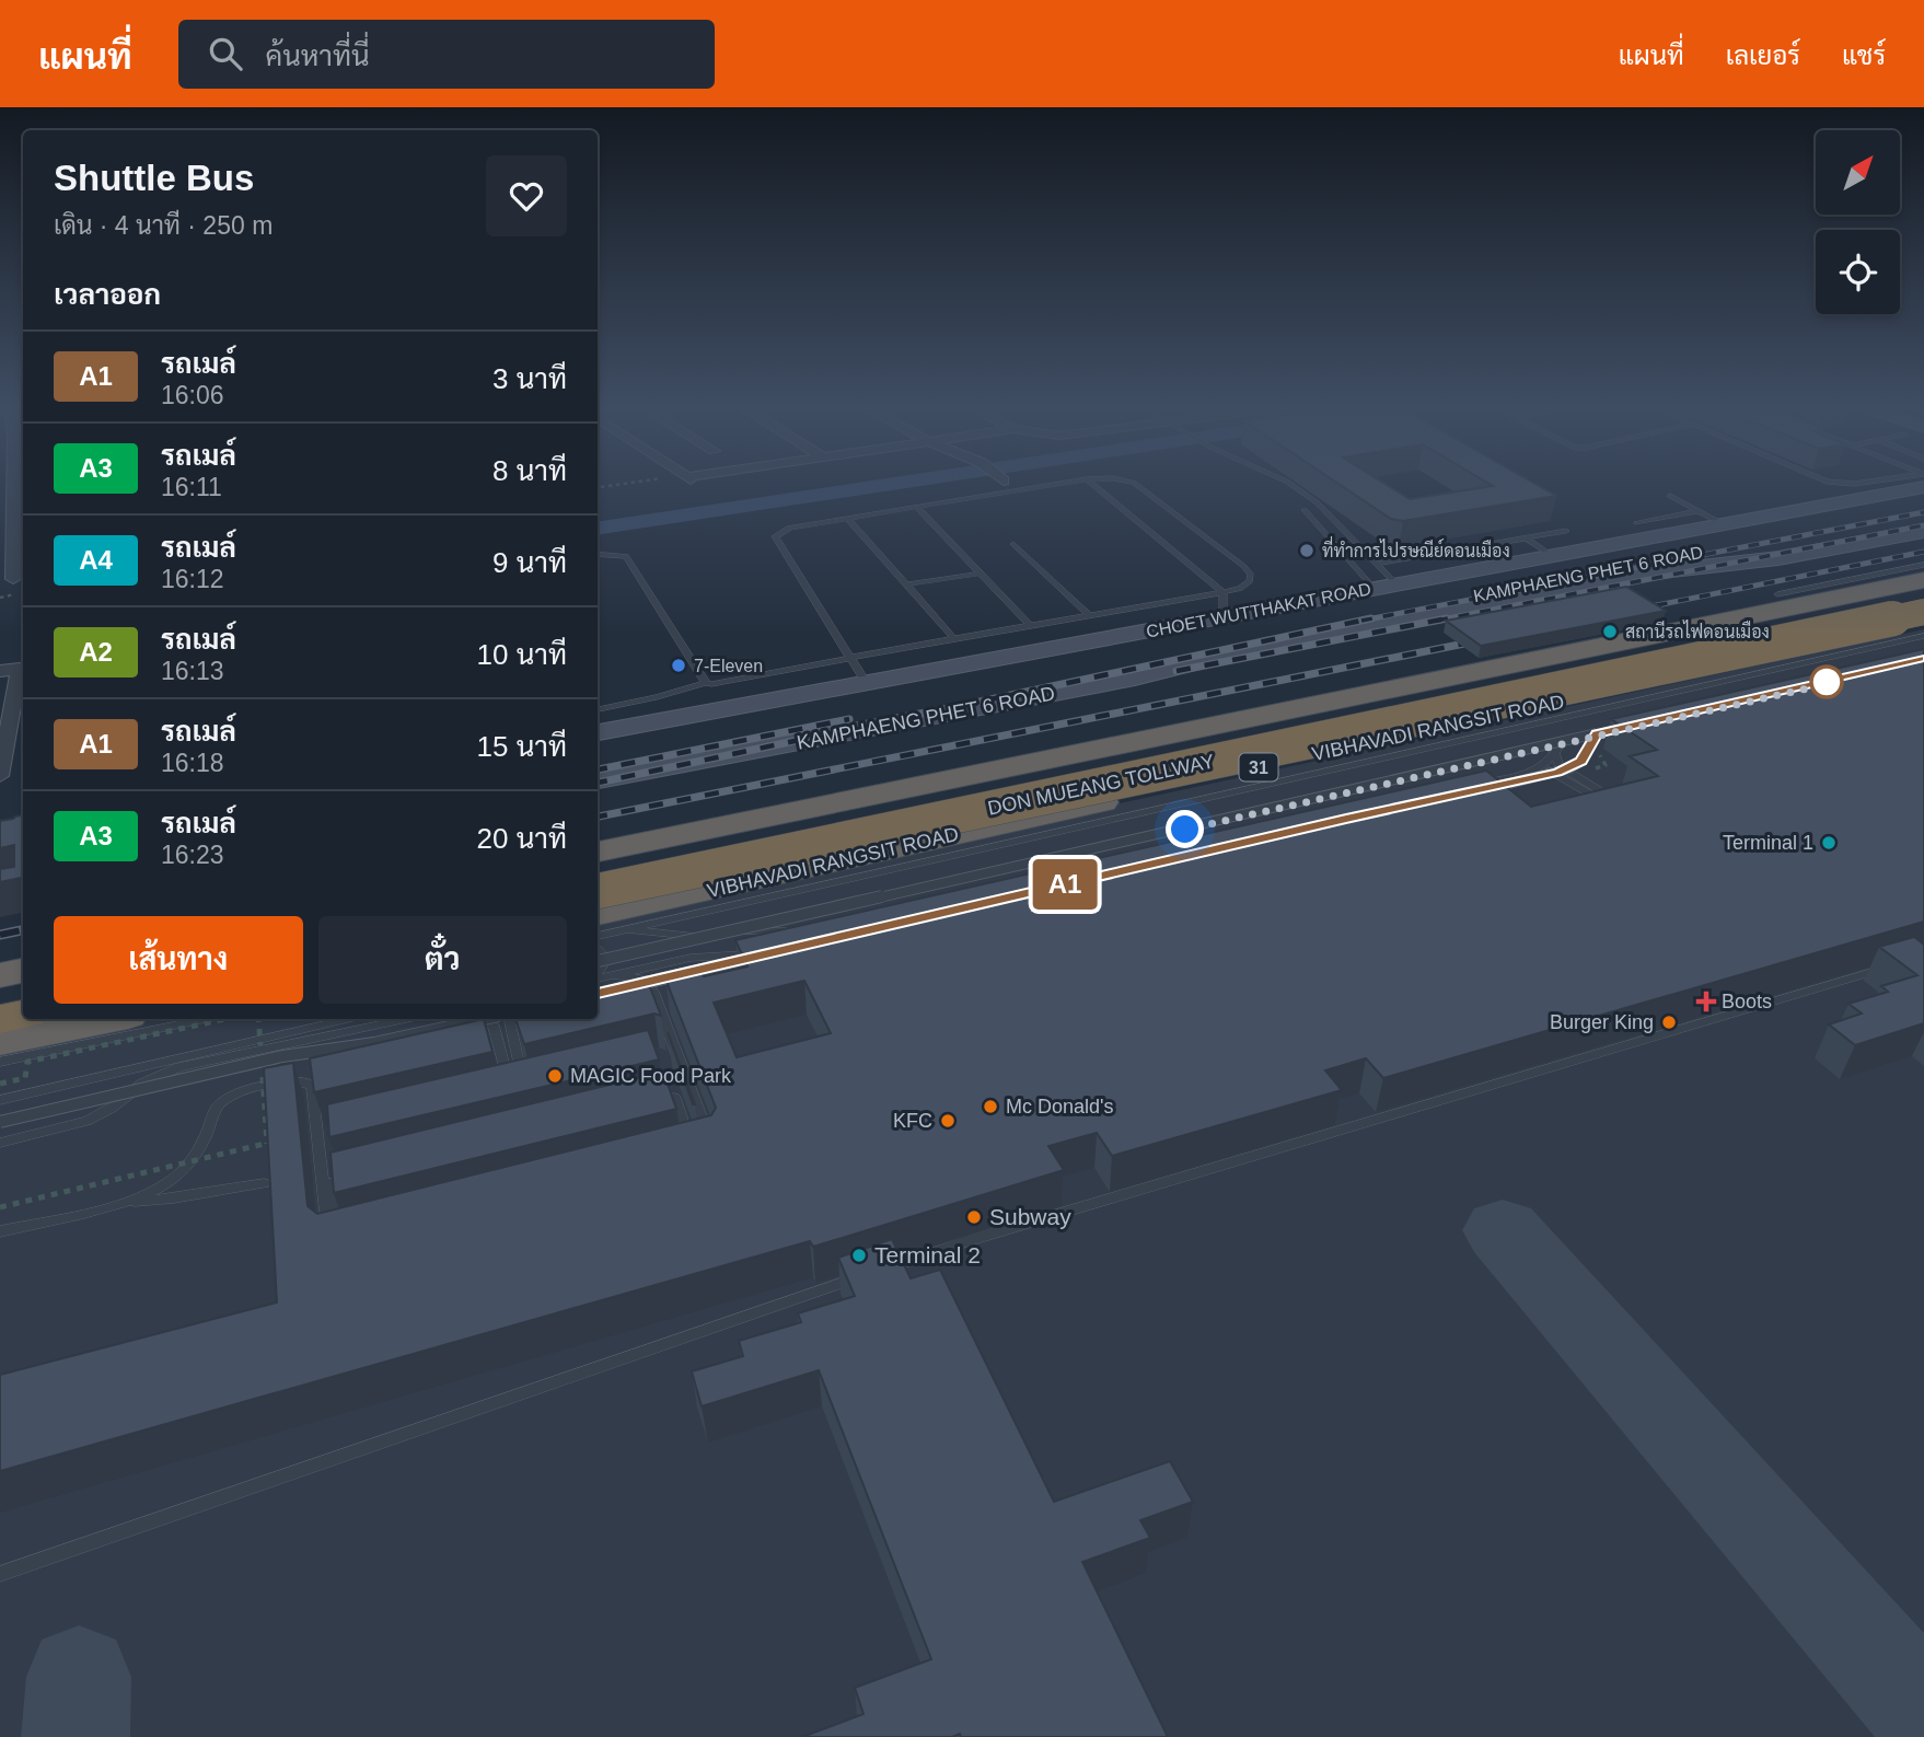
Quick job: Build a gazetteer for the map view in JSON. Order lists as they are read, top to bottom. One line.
{"streets":{"highway":["VIBHAVADI RANGSIT ROAD","31","DON MUEANG TOLLWAY"],"main road":["KAMPHAENG PHET 6 ROAD","CHOET WUTTHAKAT ROAD"]},"places":{"other":["ที่ทำการไปรษณีย์ดอนเมือง","สถานีรถไฟดอนเมือง","7-Eleven","Terminal 1","Burger King","MAGIC Food Park","Mc Donald's","KFC","Subway","Terminal 2"],"health":["Boots"]},"lines":["bus line A1"],"north":"top right","page":{"header":"แผนที่","search":"ค้นหาที่นี่","nav":["แผนที่","เลเยอร์","แชร์"],"on_map":"A1","heading":[["Shuttle Bus","เดิน · 4 นาที · 250 m"],"เวลาออก"],"list":[{"mark":"A1","name":"รถเมล์","note":"16:06","value":"3 นาที"},{"mark":"A3","name":"รถเมล์","note":"16:11","value":"8 นาที"},{"mark":"A4","name":"รถเมล์","note":"16:12","value":"9 นาที"},{"mark":"A2","name":"รถเมล์","note":"16:13","value":"10 นาที"},{"mark":"A1","name":"รถเมล์","note":"16:18","value":"15 นาที"},{"mark":"A3","name":"รถเมล์","note":"16:23","value":"20 นาที"}],"buttons":["เส้นทาง","ตั๋ว"]}}
